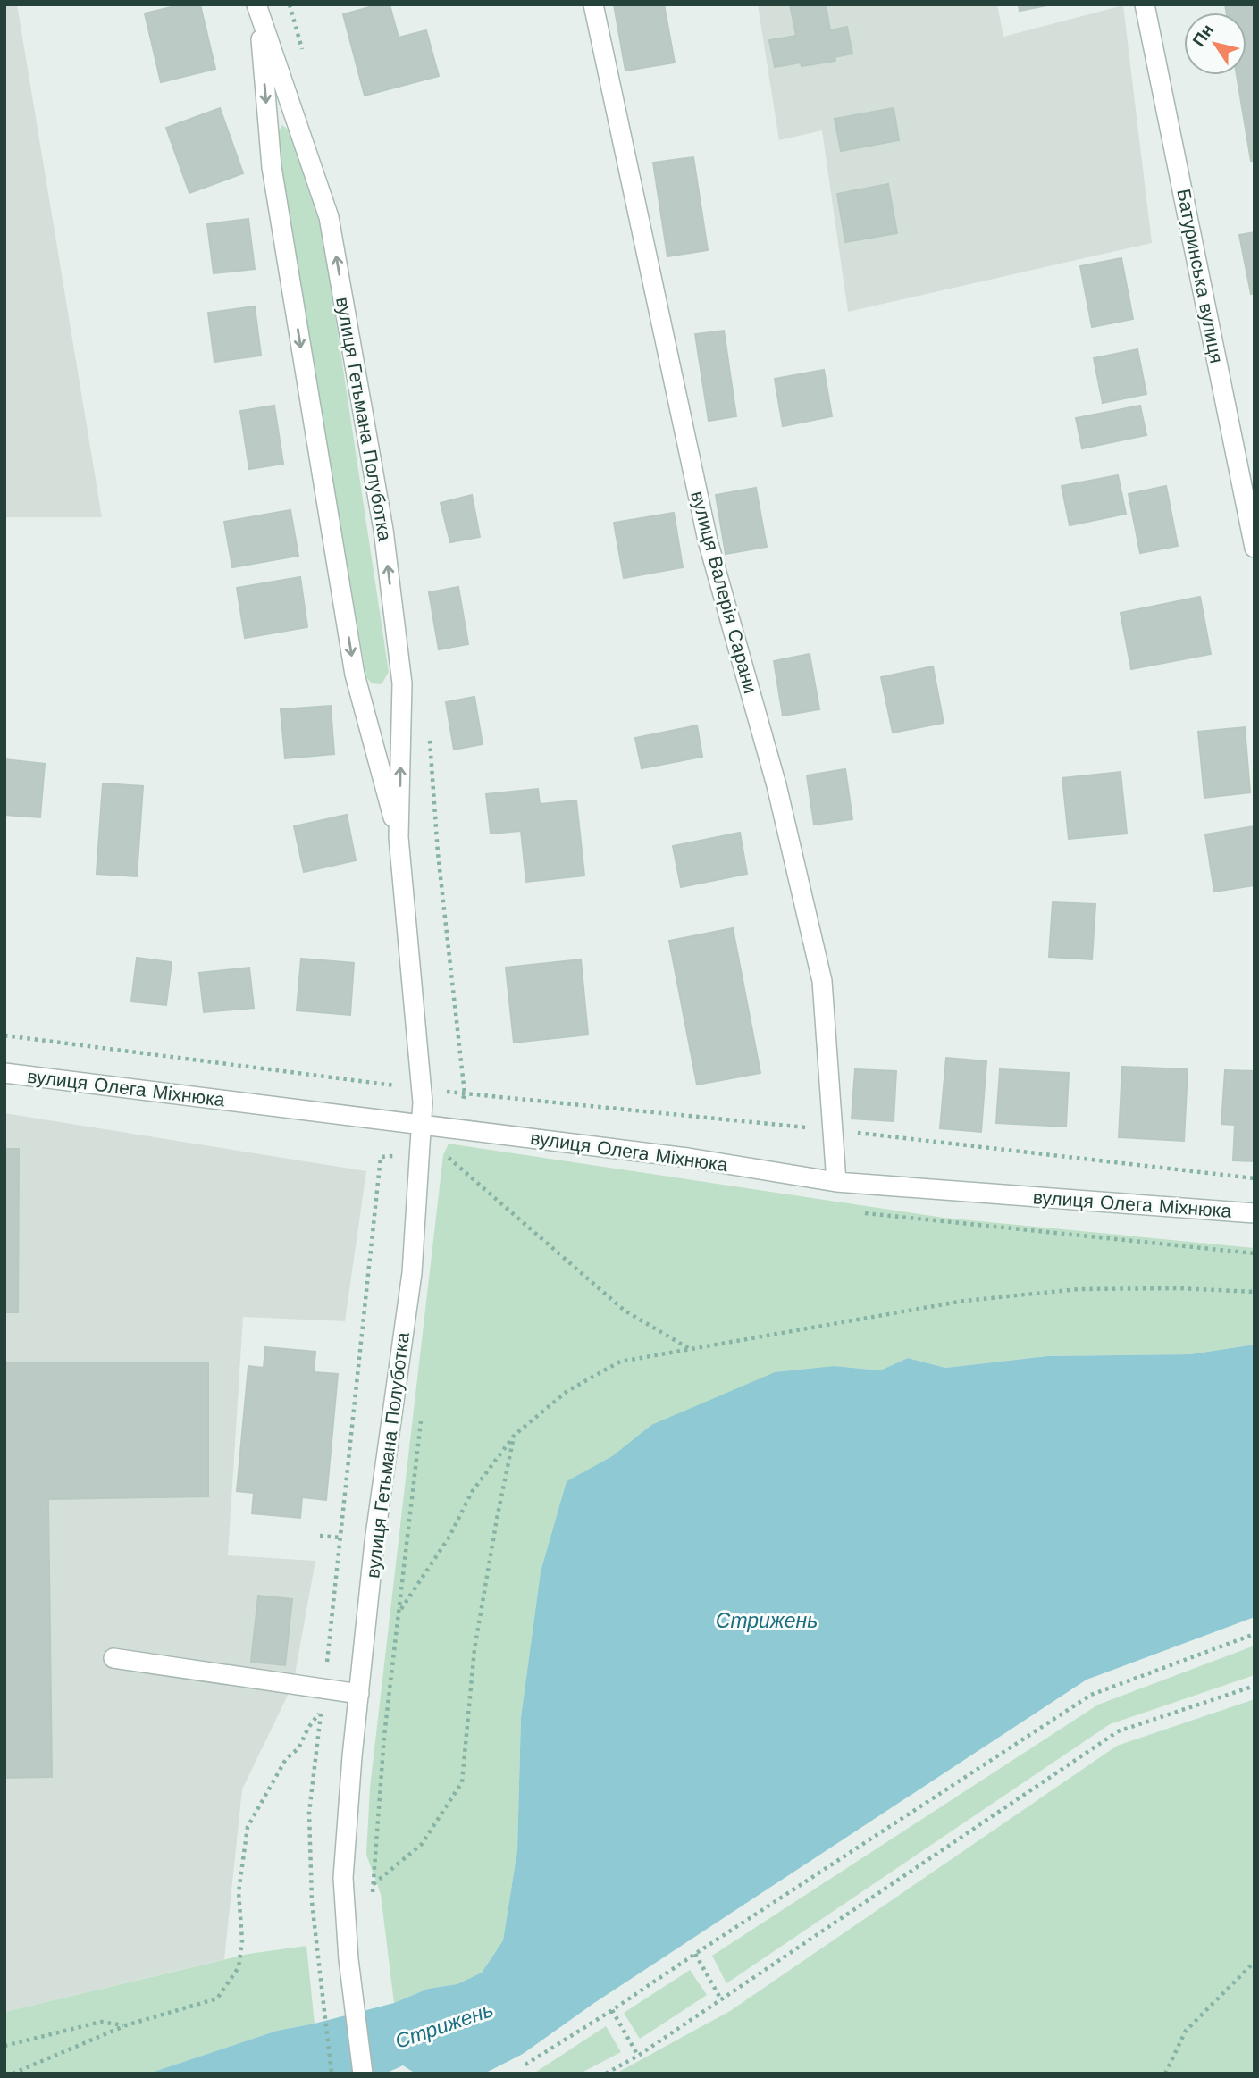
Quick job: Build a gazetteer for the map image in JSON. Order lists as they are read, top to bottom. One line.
{"streets":{"street":["Батуринська вулиця","вулиця Гетьмана Полуботка","вулиця Валерія Сарани","вулиця Олега Міхнюка"]},"crossings":[["вулиця Гетьмана Полуботка","вулиця Олега Міхнюка"],["вулиця Валерія Сарани","вулиця Олега Міхнюка"]],"water":["Стрижень"],"north":"top left"}
